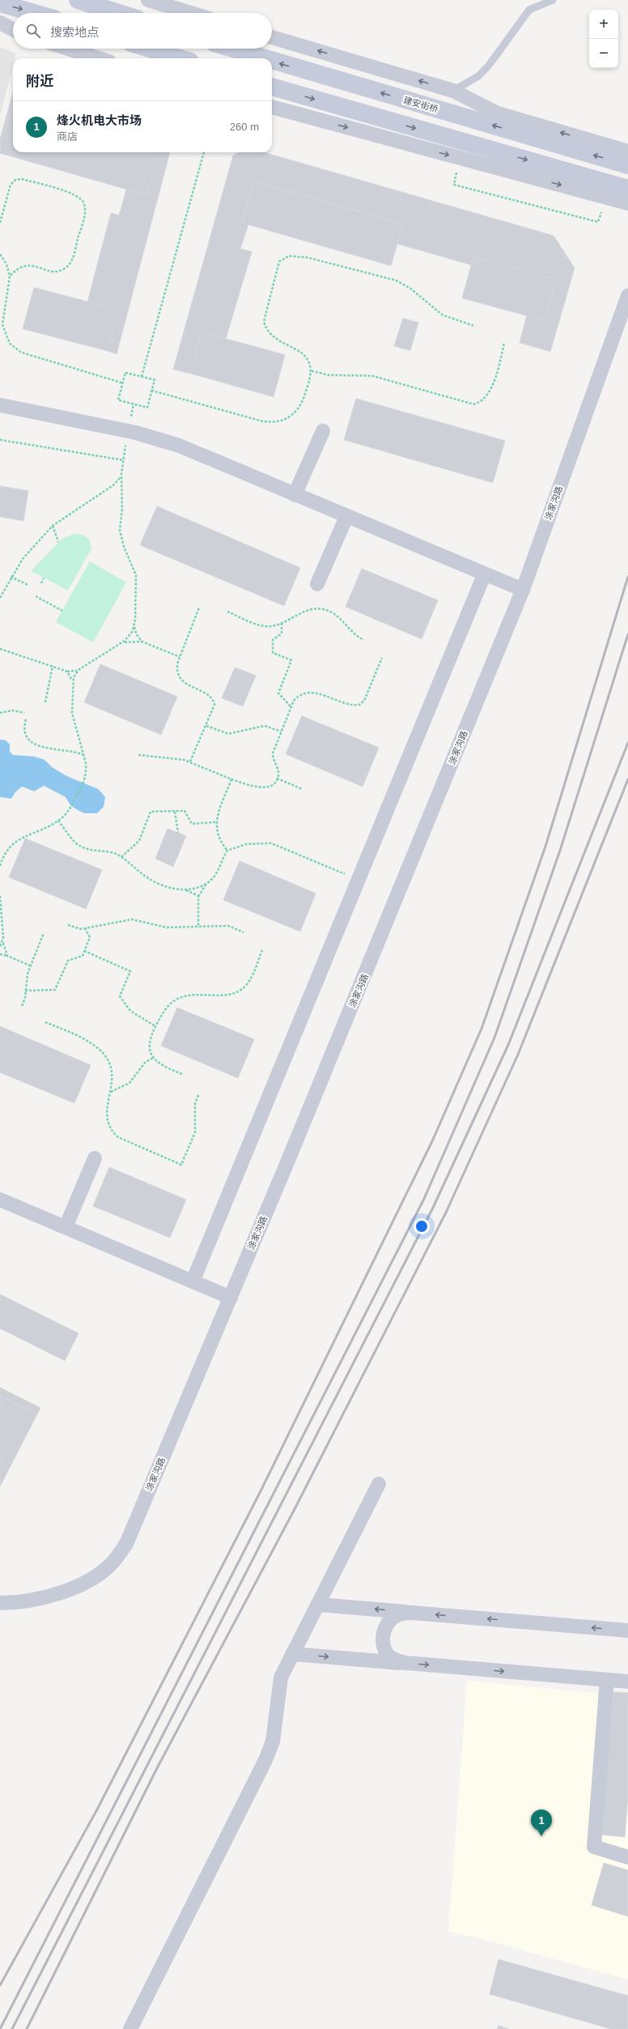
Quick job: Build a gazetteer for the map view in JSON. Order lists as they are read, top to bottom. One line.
{"streets":{"main road":["建安街桥"],"street":["涂家沟路"]},"page":{"map_buttons":["+","−"],"search":"搜索地点","heading":"附近","list":[{"mark":"1","name":"烽火机电大市场","note":"商店","value":"260 m"}],"pins":"1"}}
